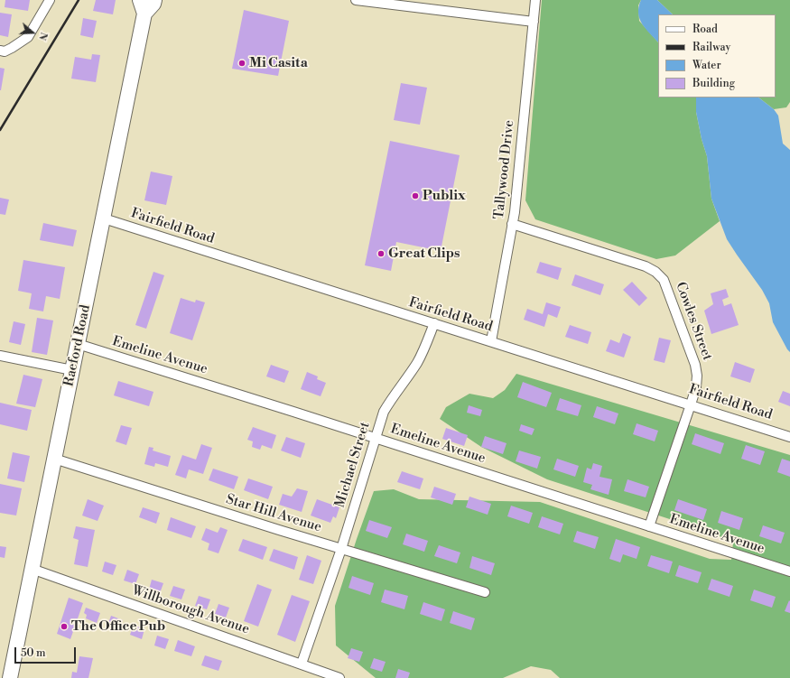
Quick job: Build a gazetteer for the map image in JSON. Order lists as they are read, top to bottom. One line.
{"streets":{"main road":["Raeford Road"],"street":["Tallywood Drive","Fairfield Road","Cowles Street","Emeline Avenue","Michael Street","Star Hill Avenue","Willborough Avenue"]},"crossings":[["Tallywood Drive","Fairfield Road"],["Tallywood Drive","Cowles Street"],["Fairfield Road","Cowles Street"],["Fairfield Road","Raeford Road"],["Fairfield Road","Michael Street"],["Cowles Street","Emeline Avenue"],["Raeford Road","Emeline Avenue"],["Raeford Road","Star Hill Avenue"],["Raeford Road","Willborough Avenue"],["Emeline Avenue","Michael Street"],["Michael Street","Star Hill Avenue"],["Michael Street","Willborough Avenue"]],"places":["Mi Casita","Publix","Great Clips","The Office Pub"],"legend":["Road","Railway","Water","Building"],"scale_bar":"50 m","north":"right"}
